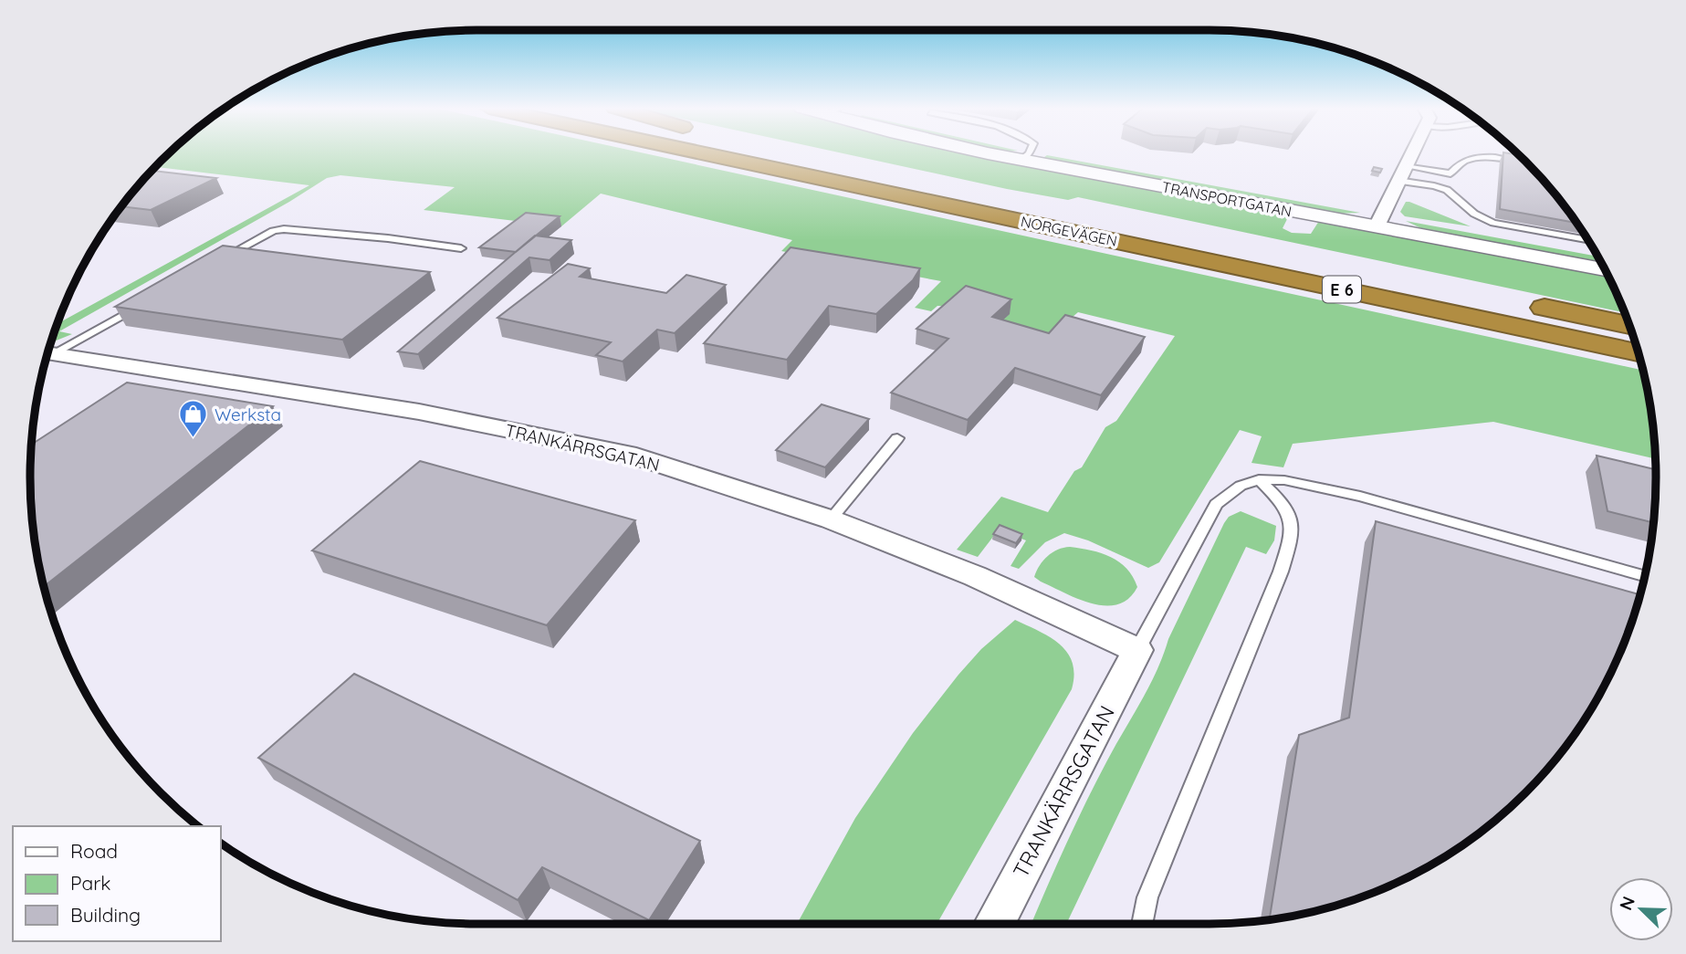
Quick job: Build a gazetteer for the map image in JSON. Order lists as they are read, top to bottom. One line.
{"streets":{"highway":["NORGEVÄGEN","E 6"],"street":["TRANSPORTGATAN","TRANKÄRRSGATAN"]},"places":{"shop":["Werksta"]},"legend":["Road","Park","Building"],"north":"top left"}
